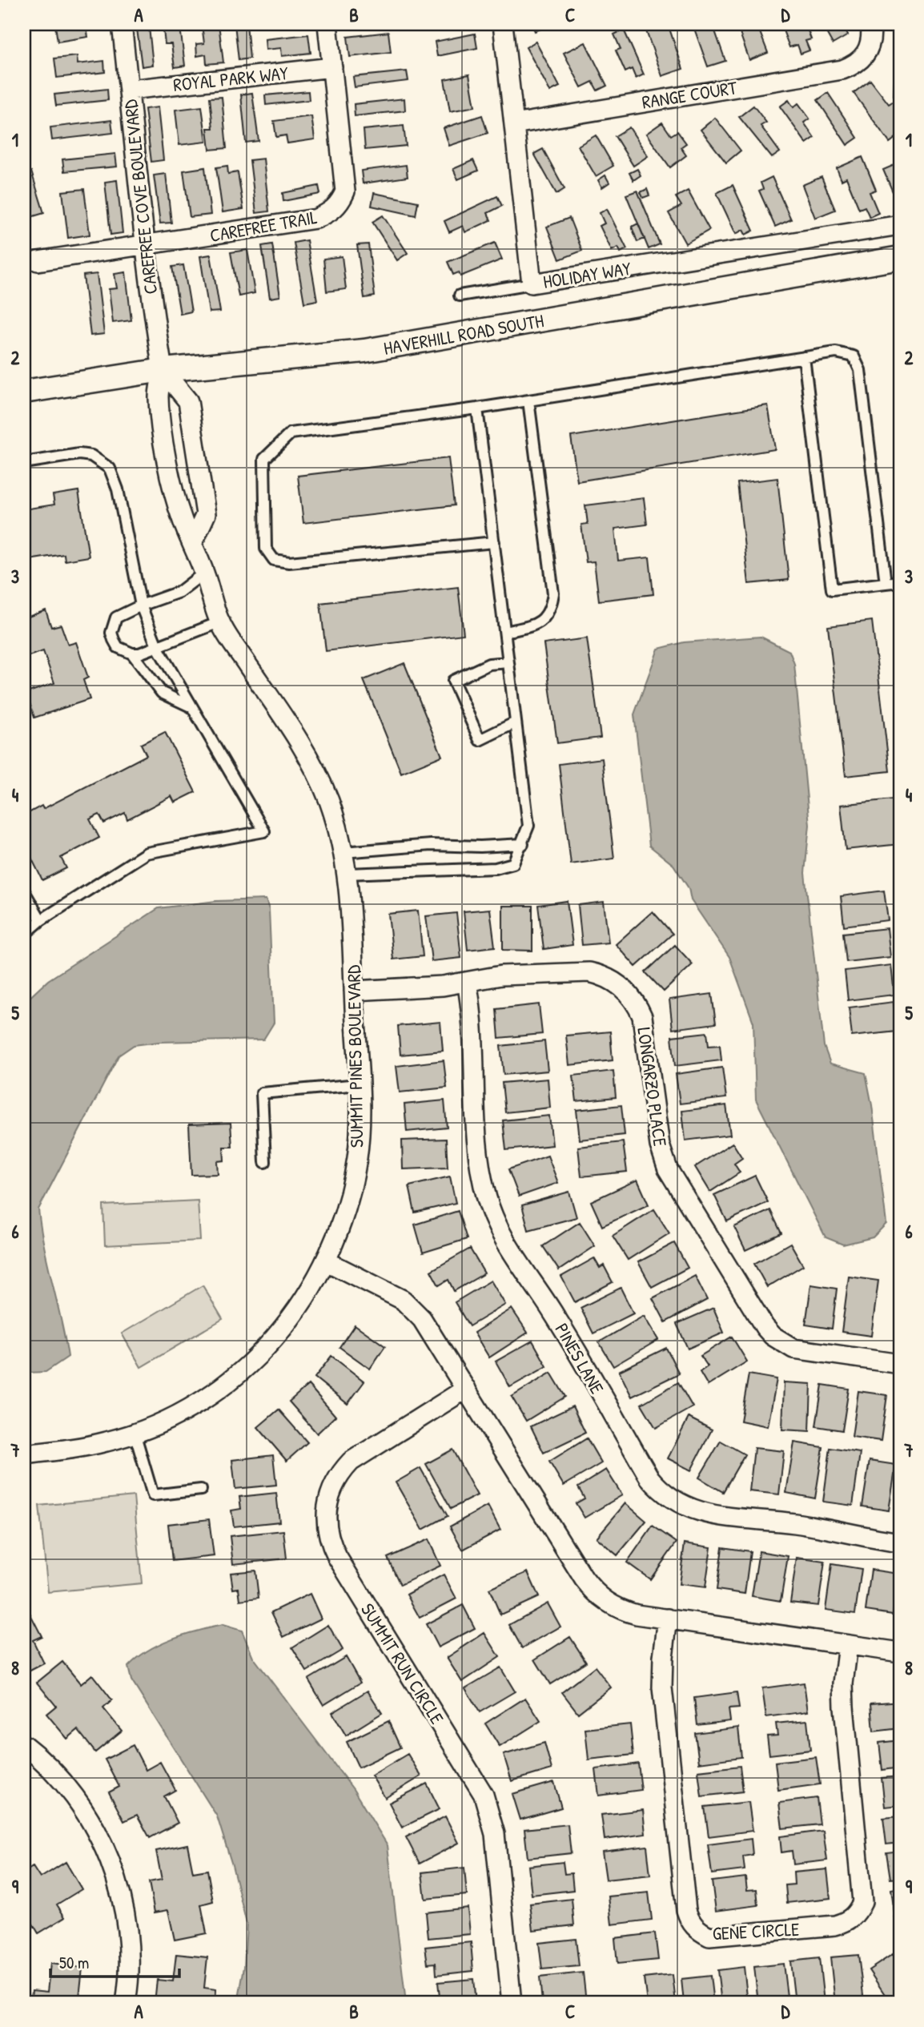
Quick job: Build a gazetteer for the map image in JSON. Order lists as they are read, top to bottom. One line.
{"streets":{"street":["ROYAL PARK WAY","RANGE COURT","CAREFREE COVE BOULEVARD","CAREFREE TRAIL","HOLIDAY WAY","HAVERHILL ROAD SOUTH","SUMMIT PINES BOULEVARD","LONGARZO PLACE","PINES LANE","SUMMIT RUN CIRCLE","GENE CIRCLE"]},"crossings":[["ROYAL PARK WAY","CAREFREE COVE BOULEVARD"],["ROYAL PARK WAY","CAREFREE TRAIL"],["RANGE COURT","HOLIDAY WAY"],["CAREFREE COVE BOULEVARD","CAREFREE TRAIL"],["CAREFREE COVE BOULEVARD","HAVERHILL ROAD SOUTH"],["CAREFREE COVE BOULEVARD","SUMMIT PINES BOULEVARD"],["HAVERHILL ROAD SOUTH","SUMMIT PINES BOULEVARD"],["SUMMIT PINES BOULEVARD","LONGARZO PLACE"],["LONGARZO PLACE","PINES LANE"]],"scale_bar":"50 m","grid":{"columns":["A","B","C","D"],"rows":["1","2","3","4","5","6","7","8","9"]}}
